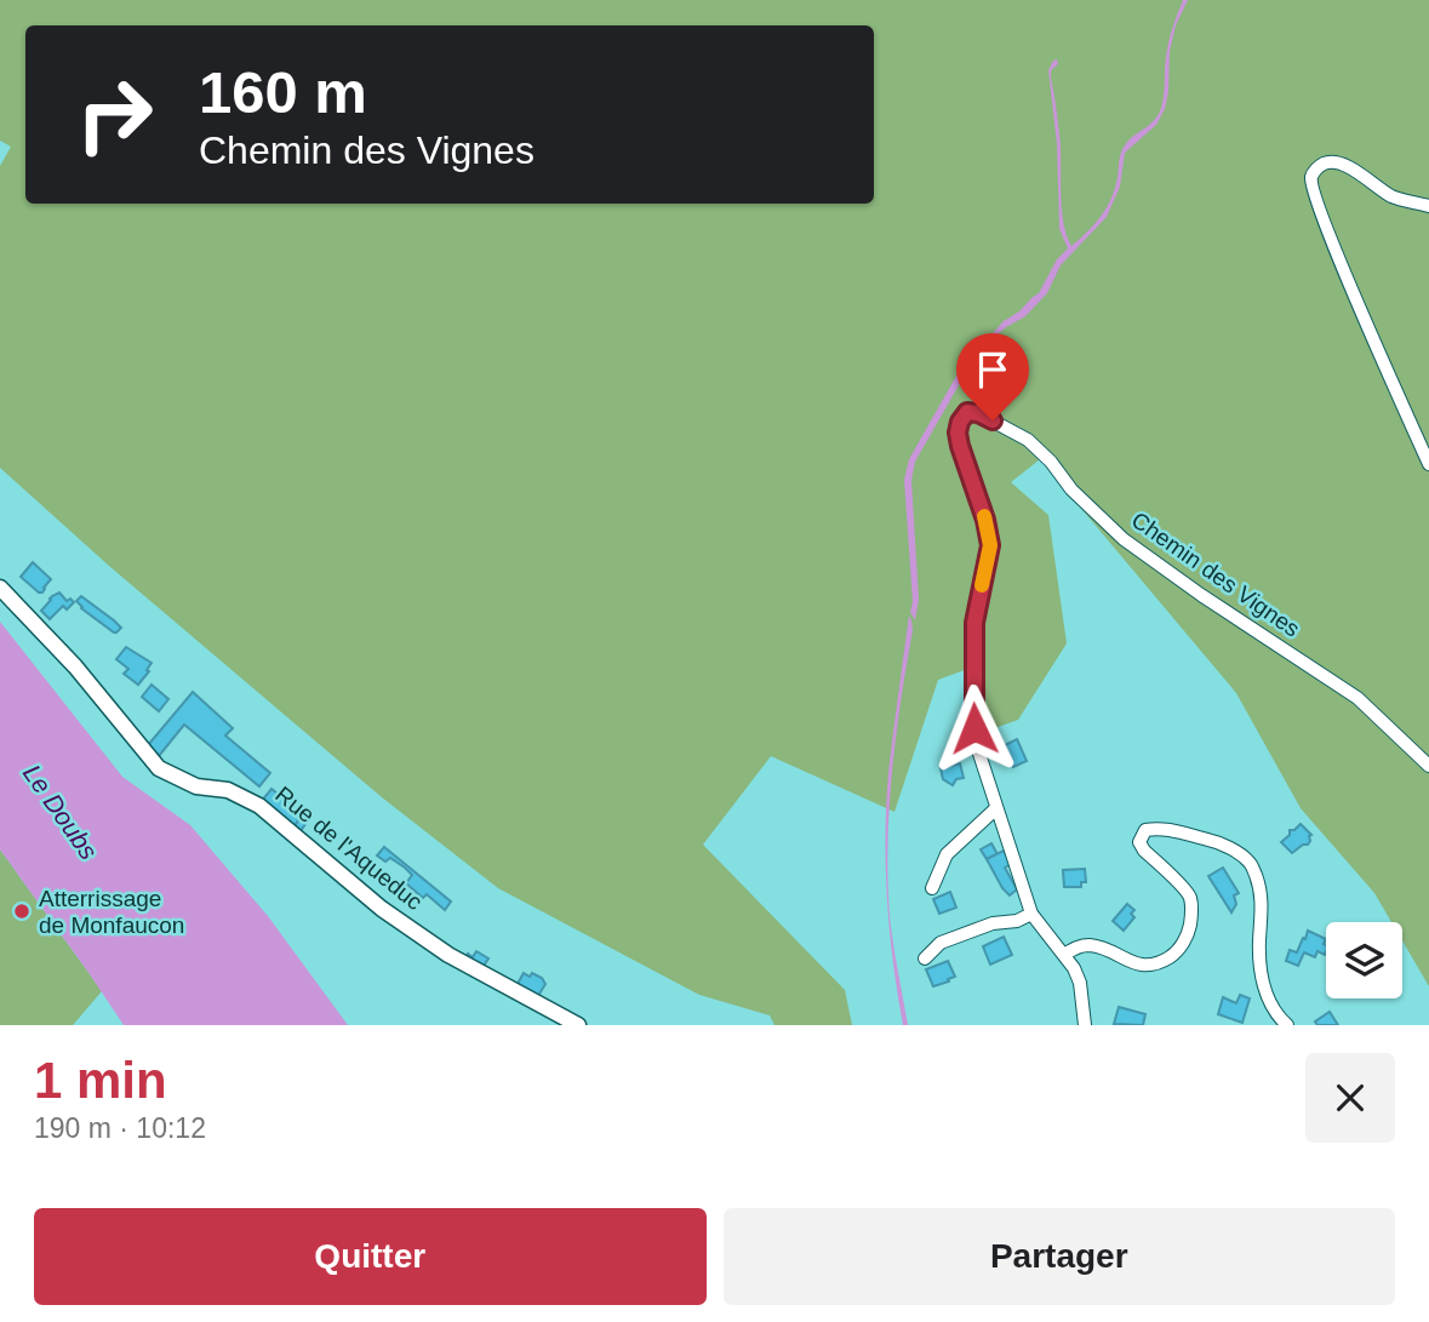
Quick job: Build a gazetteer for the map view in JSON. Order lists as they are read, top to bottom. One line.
{"streets":{"street":["Chemin des Vignes","Rue de l'Aqueduc"]},"water":["Le Doubs"],"places":["Atterrissage de Monfaucon"],"page":{"turn":["160 m","Chemin des Vignes"],"heading":["1 min","190 m · 10:12"],"buttons":["Quitter","Partager"]}}
